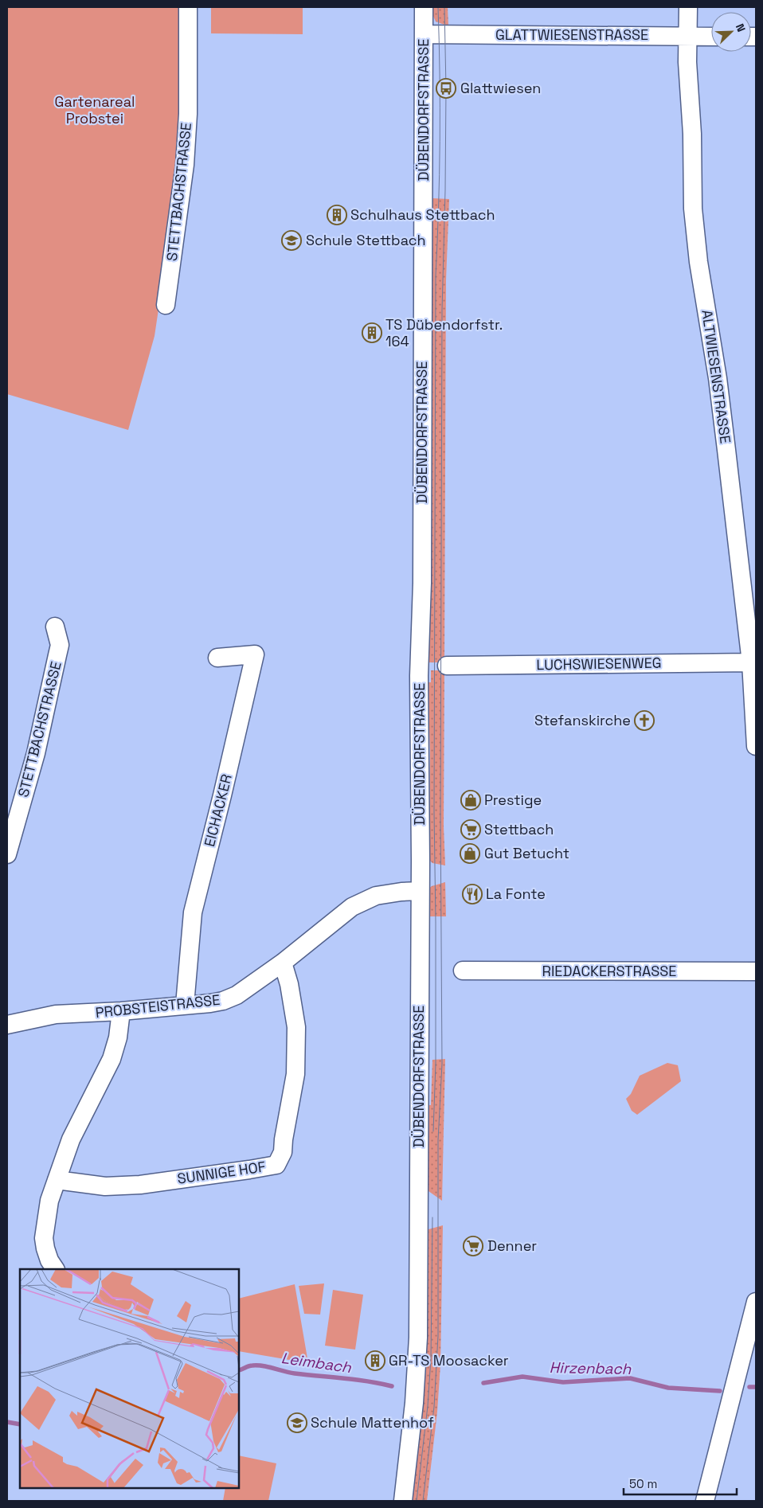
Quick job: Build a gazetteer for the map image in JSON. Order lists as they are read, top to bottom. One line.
{"streets":{"street":["GLATTWIESENSTRASSE","DÜBENDORFSTRASSE","STETTBACHSTRASSE","ALTWIESENSTRASSE","LUCHSWIESENWEG","EICHACKER","RIEDACKERSTRASSE","PROBSTEISTRASSE","SUNNIGE HOF"]},"crossings":[["GLATTWIESENSTRASSE","DÜBENDORFSTRASSE"],["GLATTWIESENSTRASSE","ALTWIESENSTRASSE"],["DÜBENDORFSTRASSE","PROBSTEISTRASSE"],["ALTWIESENSTRASSE","LUCHSWIESENWEG"],["EICHACKER","PROBSTEISTRASSE"],["PROBSTEISTRASSE","SUNNIGE HOF"]],"water":["Leimbach","Hirzenbach"],"parks":["Gartenareal Probstei"],"places":{"bus stop":["Glattwiesen"],"building":["Schulhaus Stettbach","TS Dübendorfstr. 164","GR-TS Moosacker"],"school or university":["Schule Stettbach","Schule Mattenhof"],"church":["Stefanskirche"],"shop":["Prestige","Gut Betucht"],"supermarket":["Stettbach","Denner"],"restaurant":["La Fonte"]},"scale_bar":"50 m","north":"top right"}
